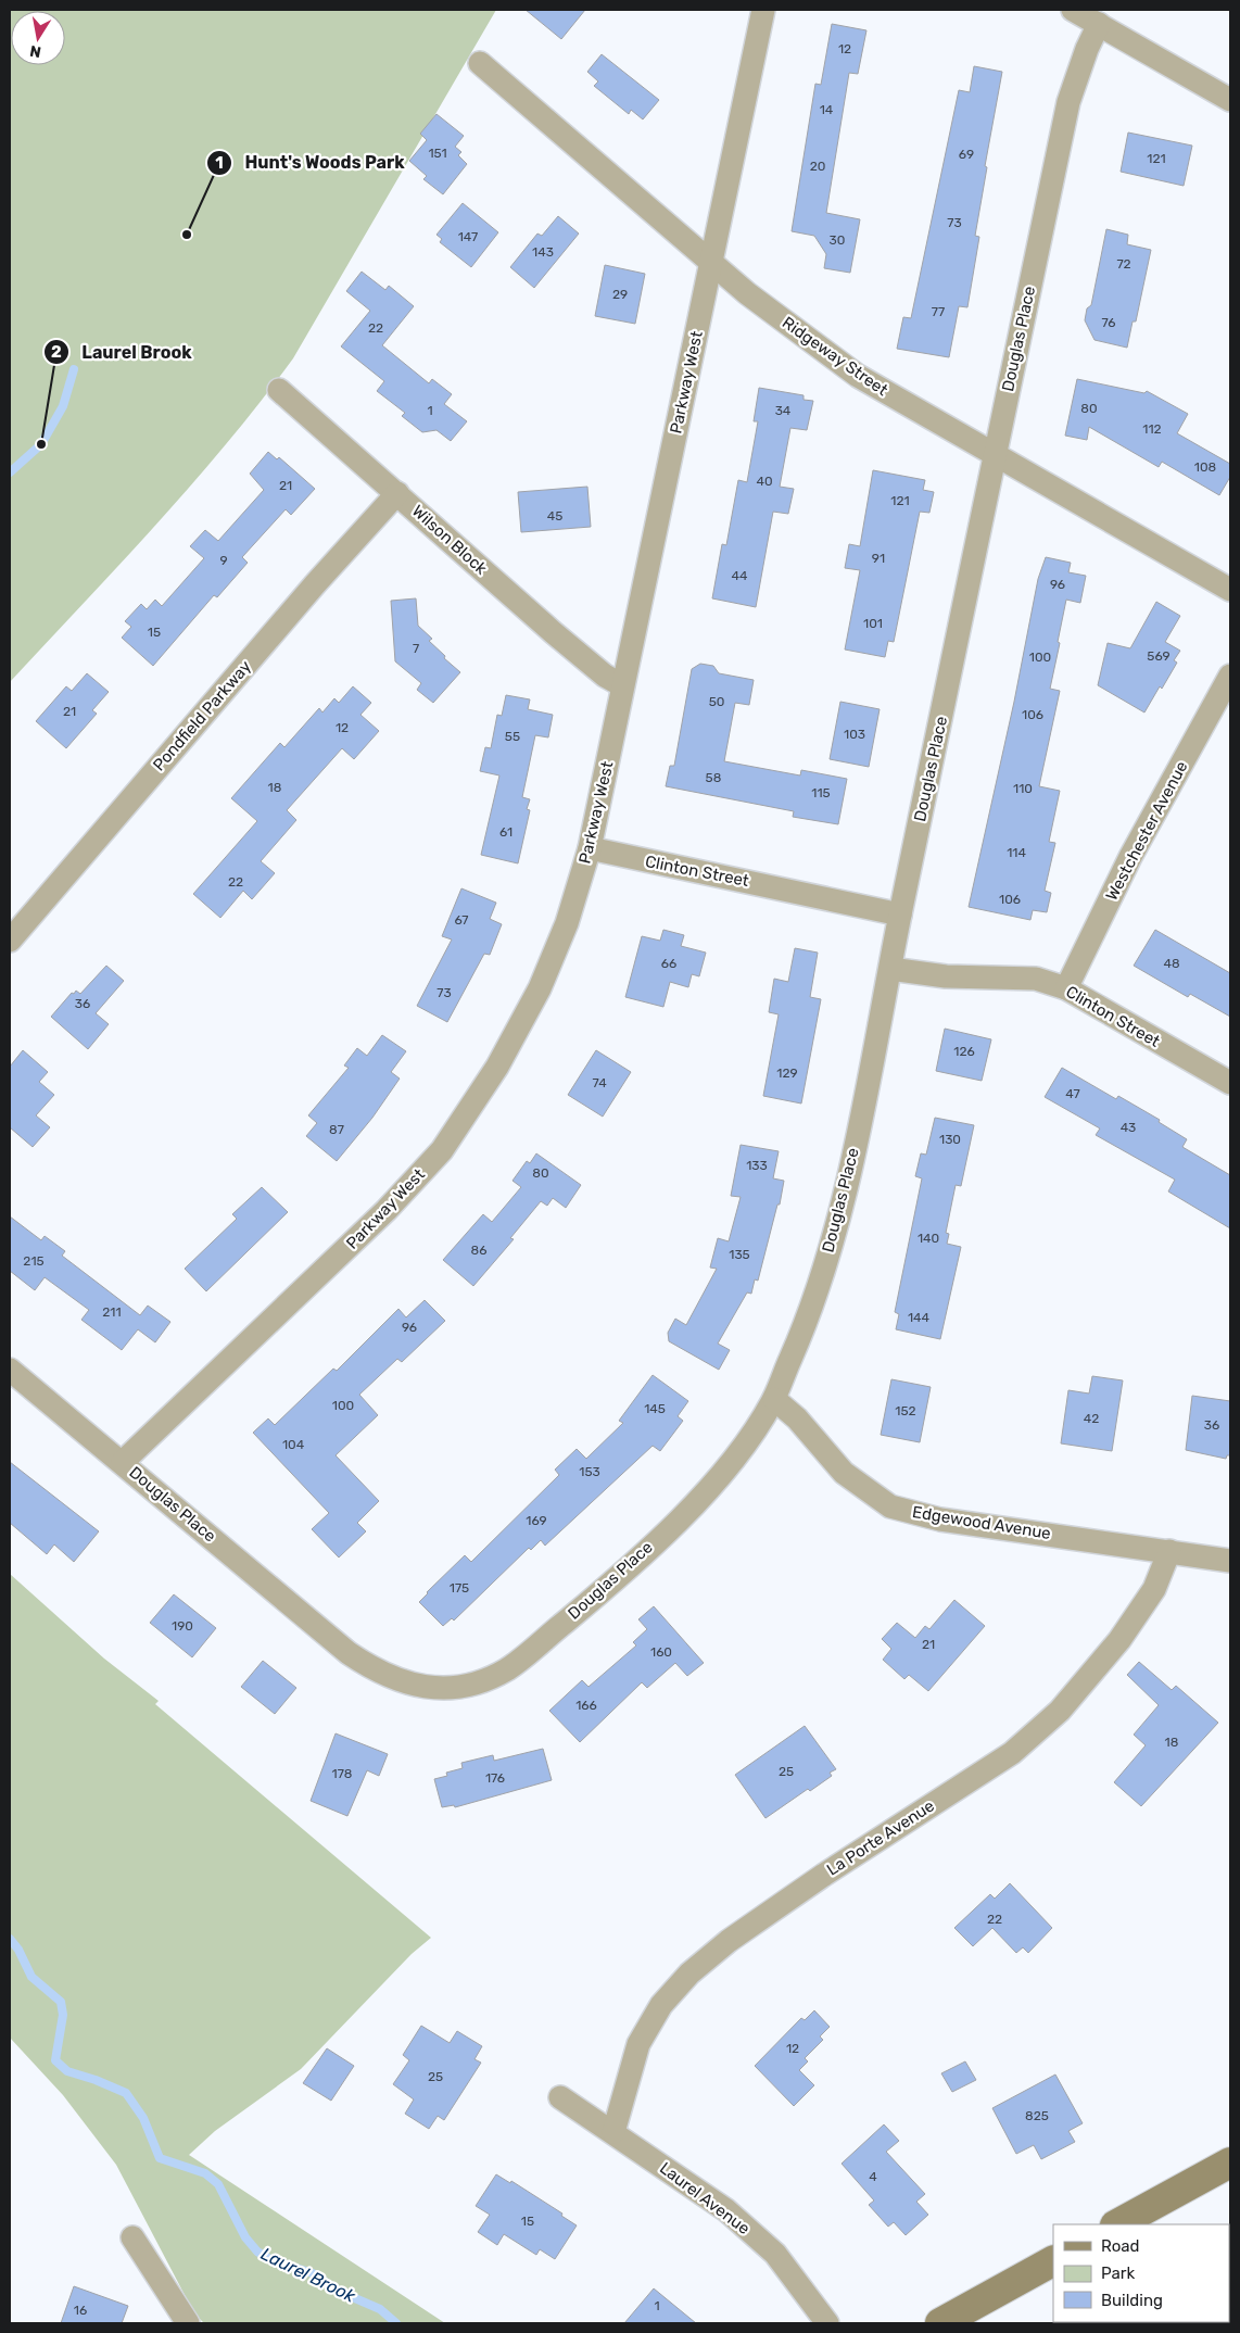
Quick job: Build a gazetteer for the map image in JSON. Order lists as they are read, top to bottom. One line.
{"streets":{"street":["Douglas Place","Ridgeway Street","Parkway West","Wilson Block","Pondfield Parkway","Westchester Avenue","Clinton Street","Edgewood Avenue","La Porte Avenue","Laurel Avenue"]},"crossings":[["Douglas Place","Ridgeway Street"],["Douglas Place","Parkway West"],["Douglas Place","Clinton Street"],["Douglas Place","Edgewood Avenue"],["Ridgeway Street","Parkway West"],["Parkway West","Wilson Block"],["Parkway West","Clinton Street"],["Wilson Block","Pondfield Parkway"],["Westchester Avenue","Clinton Street"],["Edgewood Avenue","La Porte Avenue"],["La Porte Avenue","Laurel Avenue"]],"water":["Laurel Brook"],"places":["Hunt's Woods Park","Laurel Brook"],"house_numbers":["12","14","151","69","121","20","73","147","30","143","72","29","77","76","22","80","1","34","112","108","40","21","121","45","91","9","44","96","101","15","7","569","100","50","21","106","12","103","55","58","18","110","115","61","114","22","106","67","66","48","73","36","126","129","74","47","43","87","130","133","80","140","86","135","215","211","144","96","100","145","152","42","36","104","153","169","175","190","21","160","166","18","25","178","176","22","12","25","825","4","15","1","16"],"legend":["Road","Park","Building"],"north":"bottom"}
